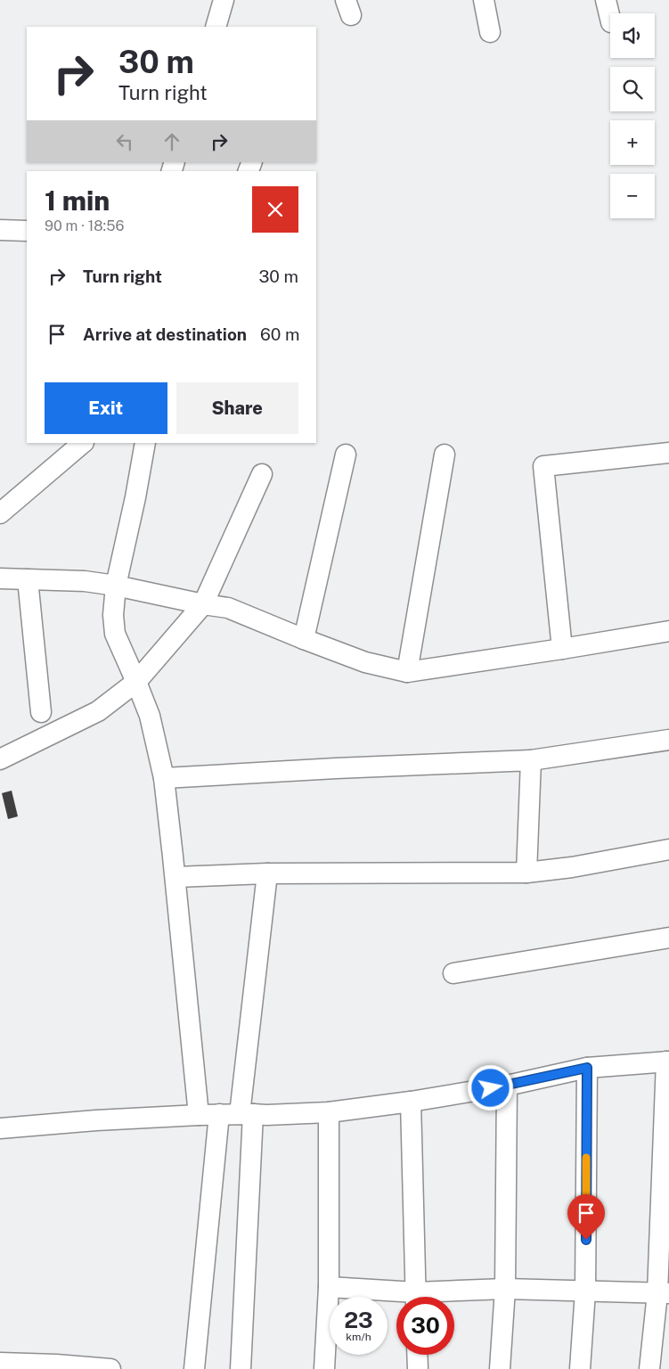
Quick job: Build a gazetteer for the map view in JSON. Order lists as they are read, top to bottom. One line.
{"page":{"map_buttons":["+","−"],"turn":["30 m","Turn right"],"heading":["1 min","90 m · 18:56"],"list":[{"name":"Turn right","value":"30 m"},{"name":"Arrive at destination","value":"60 m"}],"buttons":["Exit","Share"],"speed":"23 km/h","limit":"30"}}
